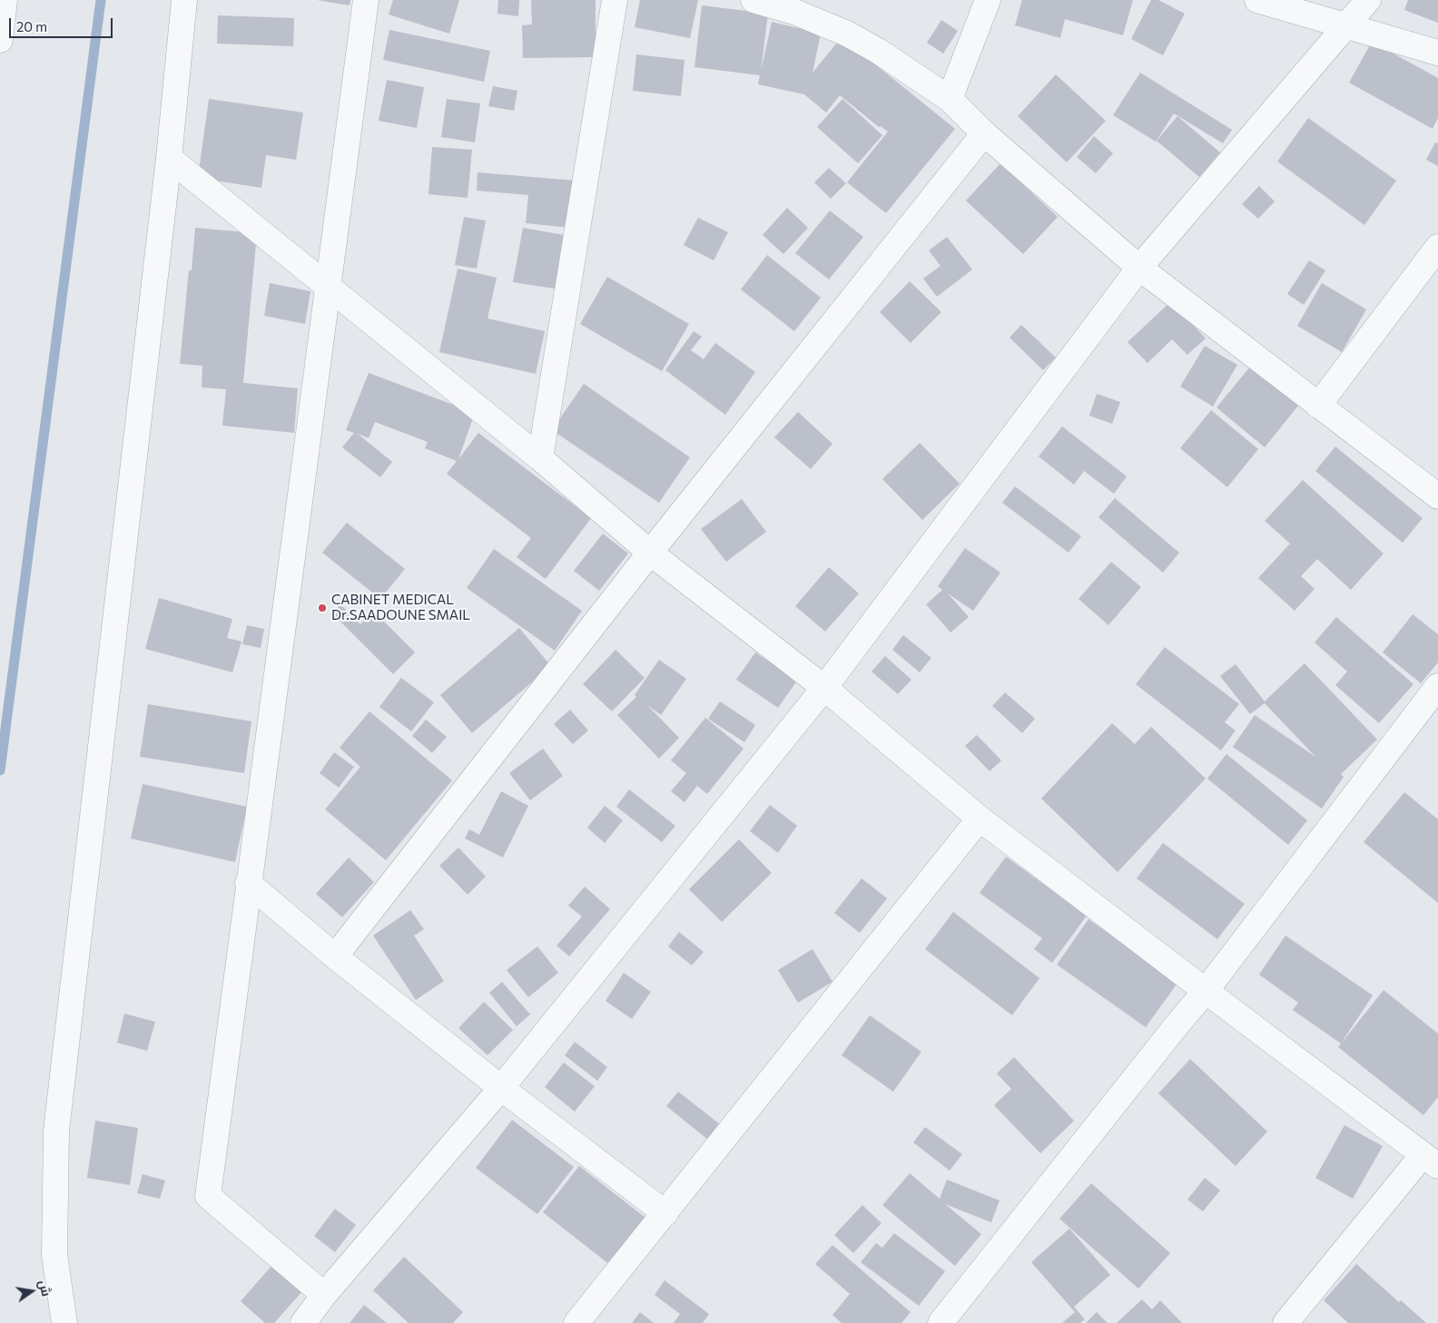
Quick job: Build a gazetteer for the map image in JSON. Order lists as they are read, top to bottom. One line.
{"places":["CABINET MEDICAL Dr.SAADOUNE SMAIL"],"scale_bar":"20 m","north":"right"}
